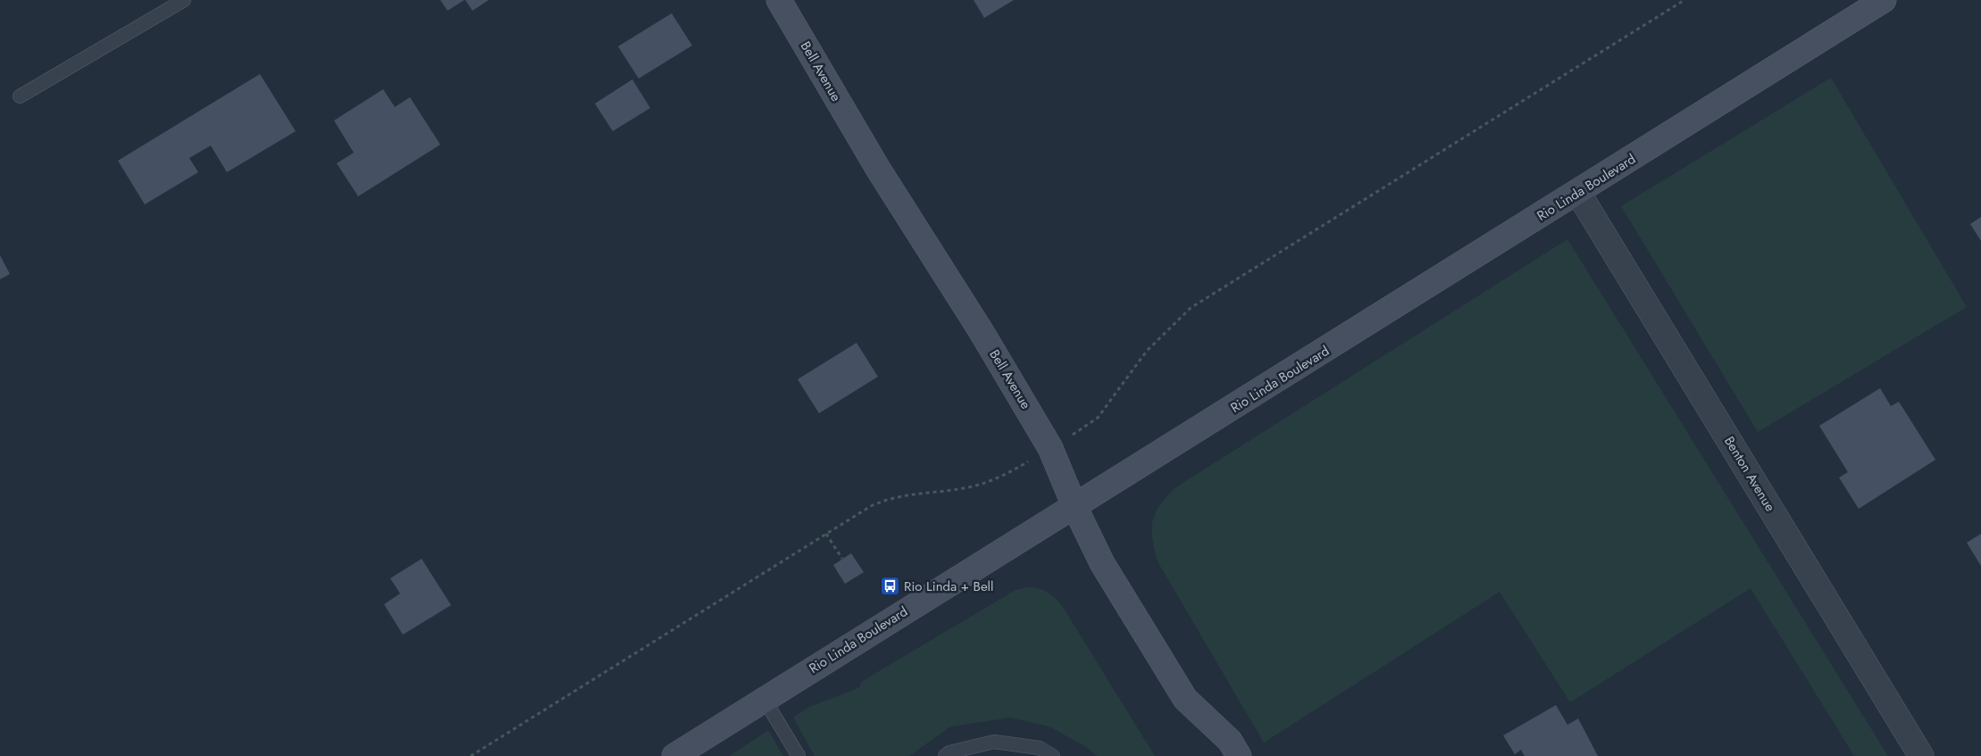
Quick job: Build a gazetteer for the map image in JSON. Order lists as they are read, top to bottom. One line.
{"streets":{"main road":["Bell Avenue","Rio Linda Boulevard"],"street":["Benton Avenue"]},"crossings":[["Bell Avenue","Rio Linda Boulevard"],["Rio Linda Boulevard","Benton Avenue"]],"places":{"bus stop":["Rio Linda + Bell"]}}
